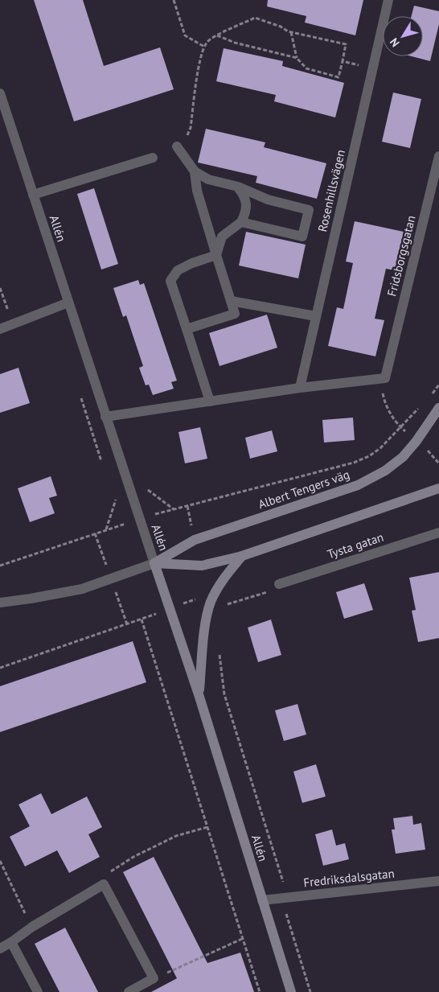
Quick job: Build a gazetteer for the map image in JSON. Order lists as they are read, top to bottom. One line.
{"streets":{"main road":["Allén","Albert Tengers väg"],"street":["Rosenhillsvägen","Fridsborgsgatan","Tysta gatan","Fredriksdalsgatan"]},"crossings":[["Allén","Albert Tengers väg"],["Allén","Fredriksdalsgatan"]],"north":"bottom left"}
